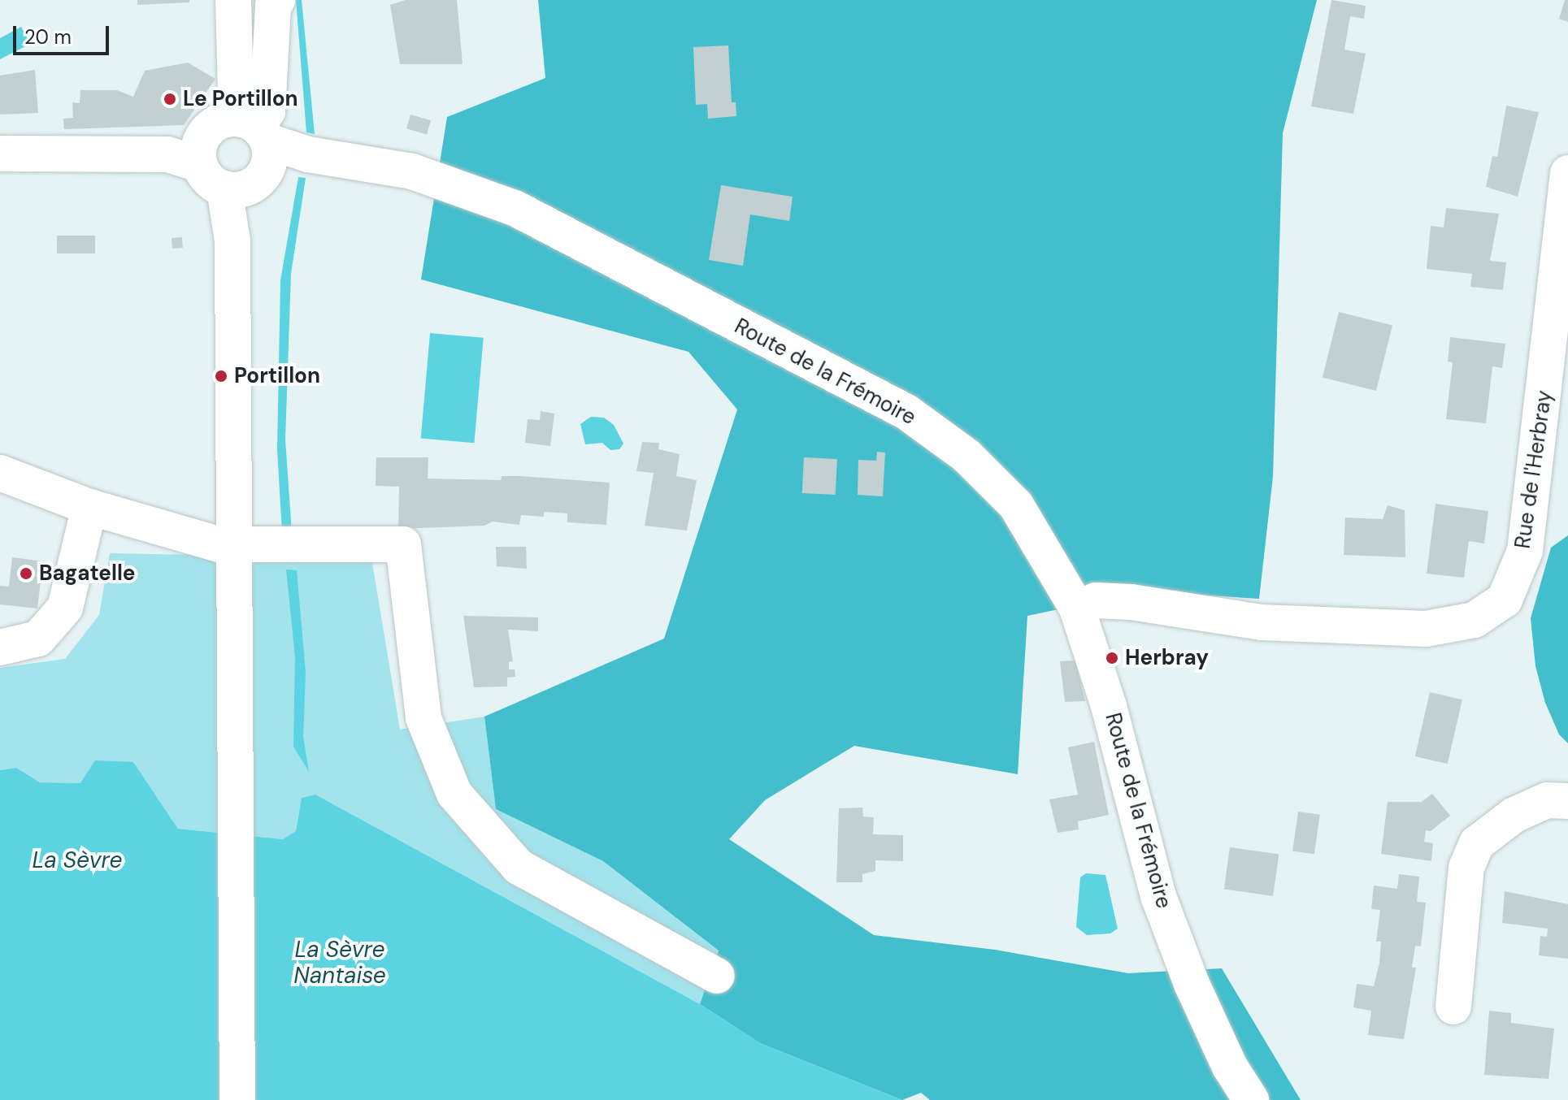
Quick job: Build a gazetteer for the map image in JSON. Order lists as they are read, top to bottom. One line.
{"streets":{"street":["Route de la Frémoire","Rue de l'Herbray"]},"crossings":[["Route de la Frémoire","Rue de l'Herbray"]],"water":["La Sèvre","La Sèvre Nantaise"],"places":["Le Portillon","Portillon","Bagatelle","Herbray"],"scale_bar":"20 m"}
